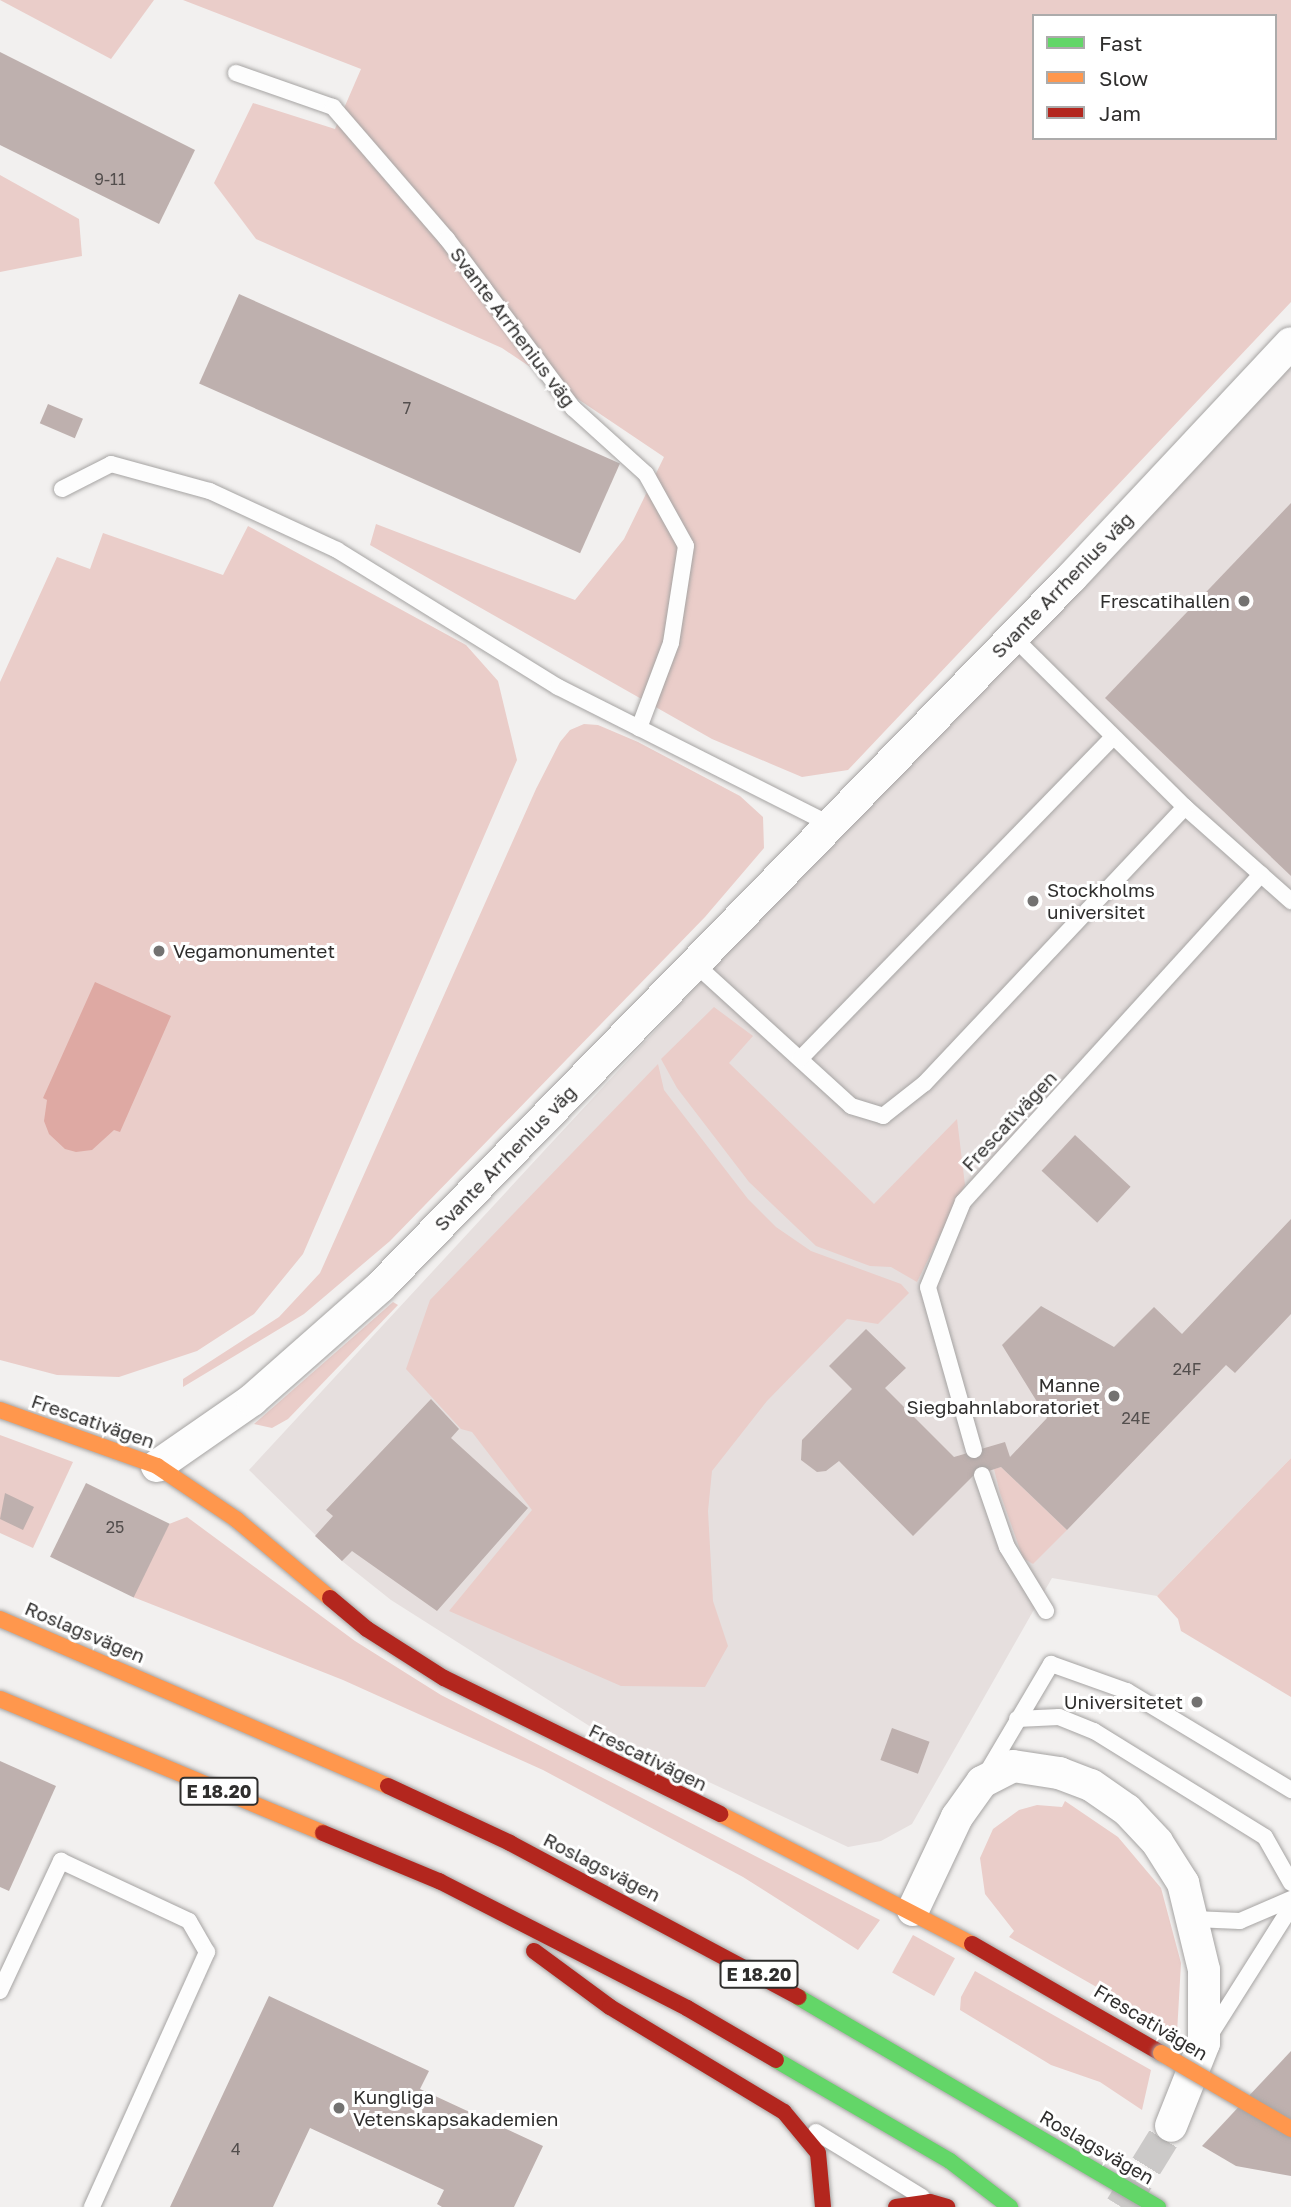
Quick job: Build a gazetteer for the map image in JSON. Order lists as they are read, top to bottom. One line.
{"streets":{"main road":["Frescativägen","Roslagsvägen","E 18.20"],"street":["Svante Arrhenius väg"]},"crossings":[["Svante Arrhenius väg","Frescativägen"]],"places":["Frescatihallen","Stockholms universitet","Vegamonumentet","Manne Siegbahnlaboratoriet","Universitetet","Kungliga Vetenskapsakademien"],"house_numbers":["9-11","7","24F","24E","25","4"],"legend":["Fast","Slow","Jam"]}
